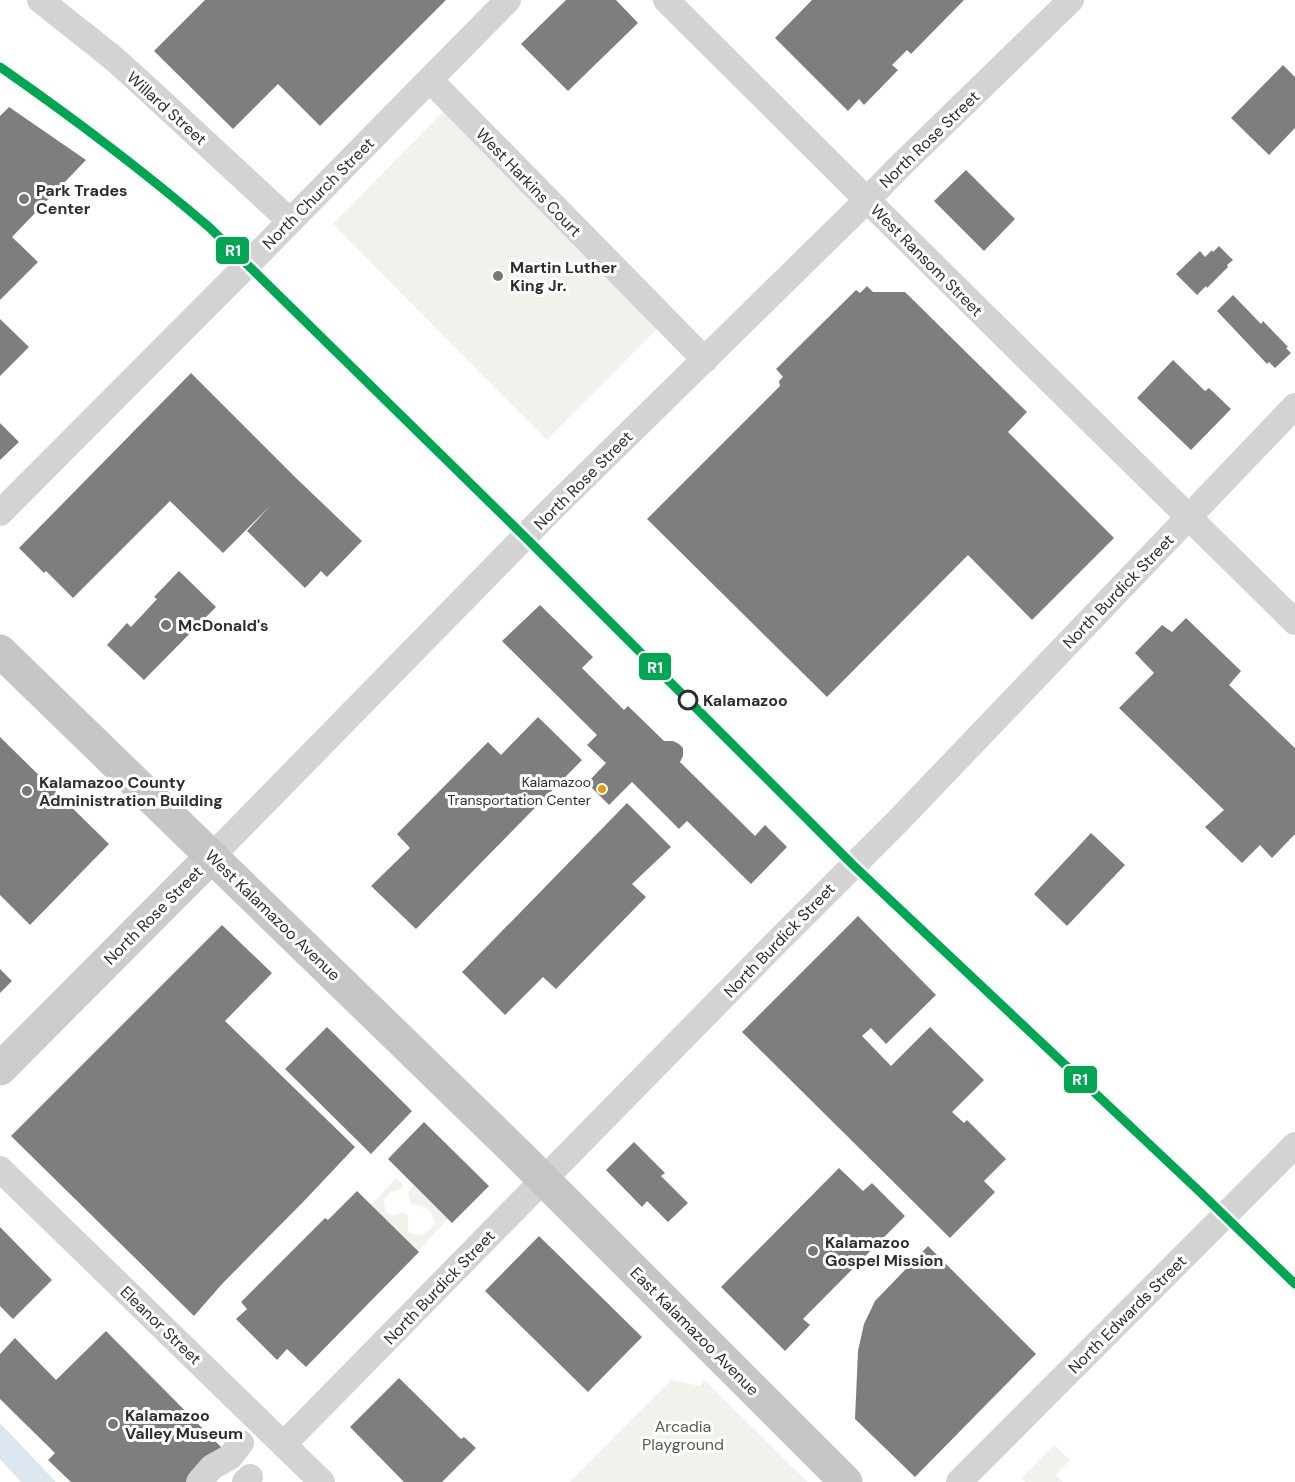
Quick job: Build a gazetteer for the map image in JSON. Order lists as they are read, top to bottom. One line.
{"streets":{"main road":["West Kalamazoo Avenue","East Kalamazoo Avenue"],"street":["Willard Street","North Rose Street","West Harkins Court","North Church Street","West Ransom Street","North Burdick Street","North Edwards Street","Eleanor Street"]},"crossings":[["Willard Street","North Church Street"],["North Rose Street","West Harkins Court"],["North Rose Street","West Ransom Street"],["North Rose Street","West Kalamazoo Avenue"],["West Harkins Court","North Church Street"],["West Ransom Street","North Burdick Street"],["North Burdick Street","West Kalamazoo Avenue"],["North Burdick Street","Eleanor Street"],["North Burdick Street","East Kalamazoo Avenue"],["West Kalamazoo Avenue","East Kalamazoo Avenue"]],"parks":["Arcadia Playground"],"places":["Park Trades Center","Martin Luther King Jr.","McDonald's","Kalamazoo","Kalamazoo Transportation Center","Kalamazoo County Administration Building","Kalamazoo Gospel Mission","Kalamazoo Valley Museum"],"lines":["transit line R1"]}
